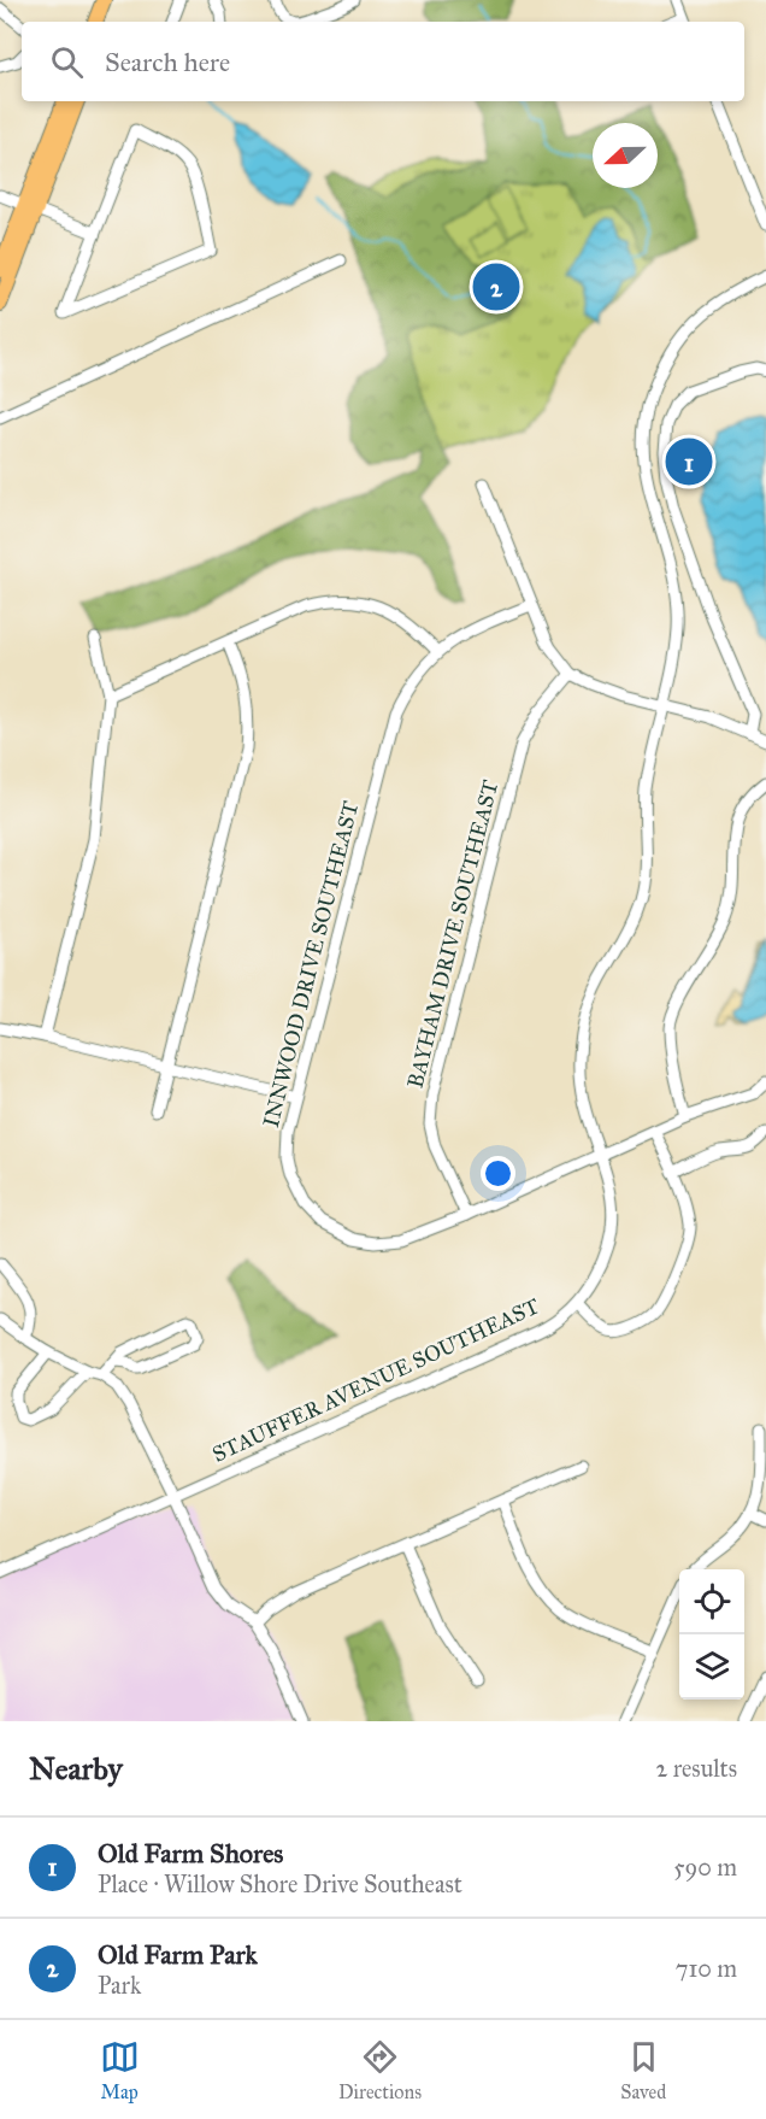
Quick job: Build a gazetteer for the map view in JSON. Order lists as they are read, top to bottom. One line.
{"streets":{"street":["BAYHAM DRIVE SOUTHEAST","INNWOOD DRIVE SOUTHEAST","STAUFFER AVENUE SOUTHEAST"]},"crossings":[["BAYHAM DRIVE SOUTHEAST","INNWOOD DRIVE SOUTHEAST"],["INNWOOD DRIVE SOUTHEAST","STAUFFER AVENUE SOUTHEAST"]],"north":"left","page":{"search":"Search here","pins":["2","1"],"heading":["Nearby","2 results"],"list":[{"mark":"1","name":"Old Farm Shores","note":"Place · Willow Shore Drive Southeast","value":"590 m"},{"mark":"2","name":"Old Farm Park","note":"Park","value":"710 m"}],"nav":["Map","Directions","Saved"]}}
